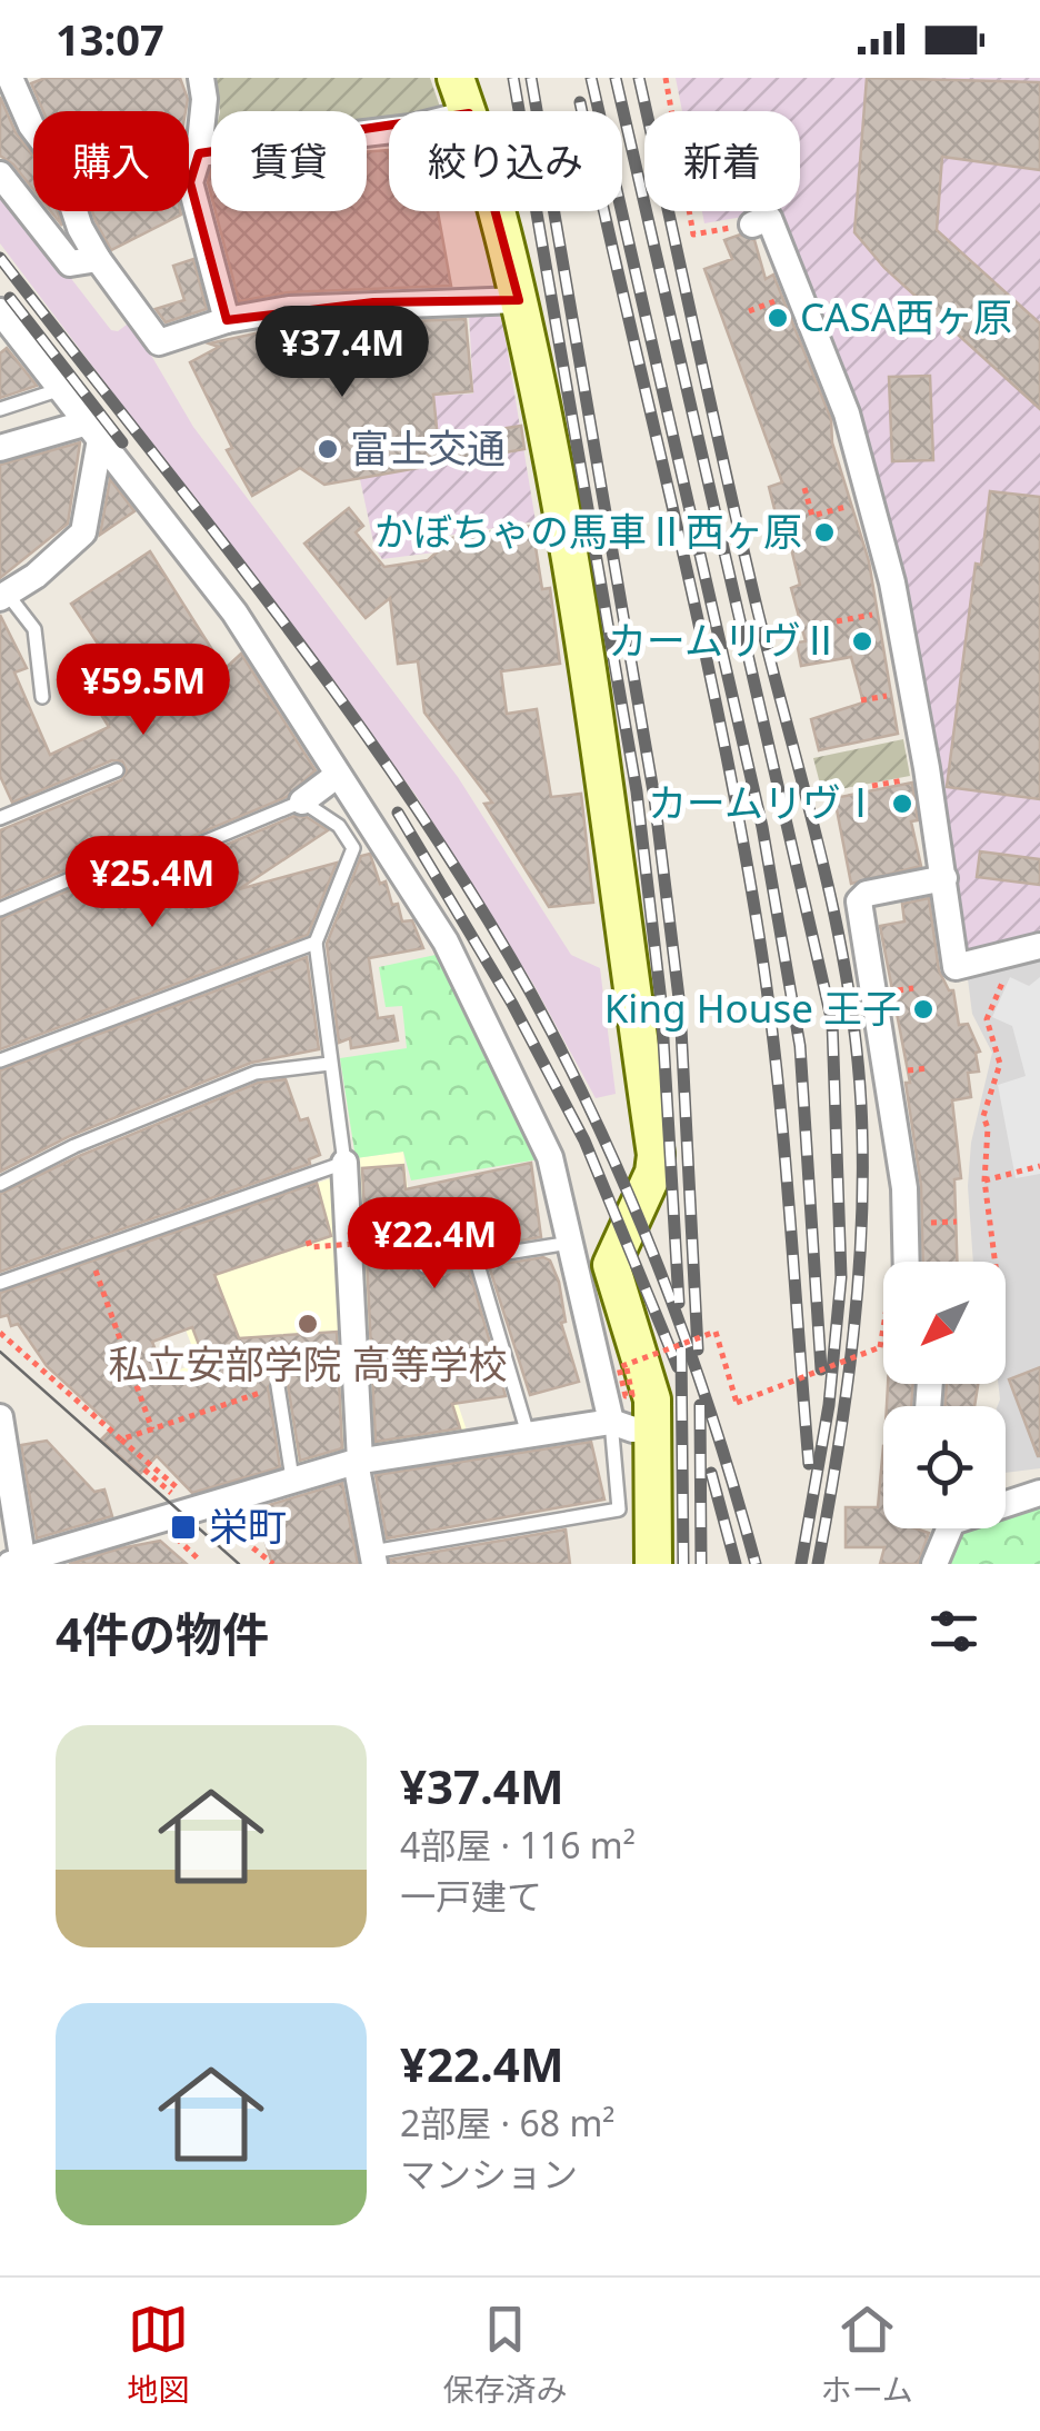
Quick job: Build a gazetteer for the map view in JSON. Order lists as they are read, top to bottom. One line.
{"places":{"other":["CASA西ヶ原","富士交通","かぼちゃの馬車Ⅱ西ヶ原","カームリヴⅡ","カームリヴⅠ","King House 王子","私立安部学院 高等学校"],"transit":["栄町"]},"north":"bottom left","page":{"status":"13:07","chip":["購入","賃貸","絞り込み","新着"],"price":["¥37.4M","¥59.5M","¥25.4M","¥22.4M"],"heading":"4件の物件","list":[{"name":"¥37.4M","note":"4部屋 · 116 m² · 一戸建て"},{"name":"¥22.4M","note":"2部屋 · 68 m² · マンション"}],"tabs":["地図","保存済み","ホーム"]}}
